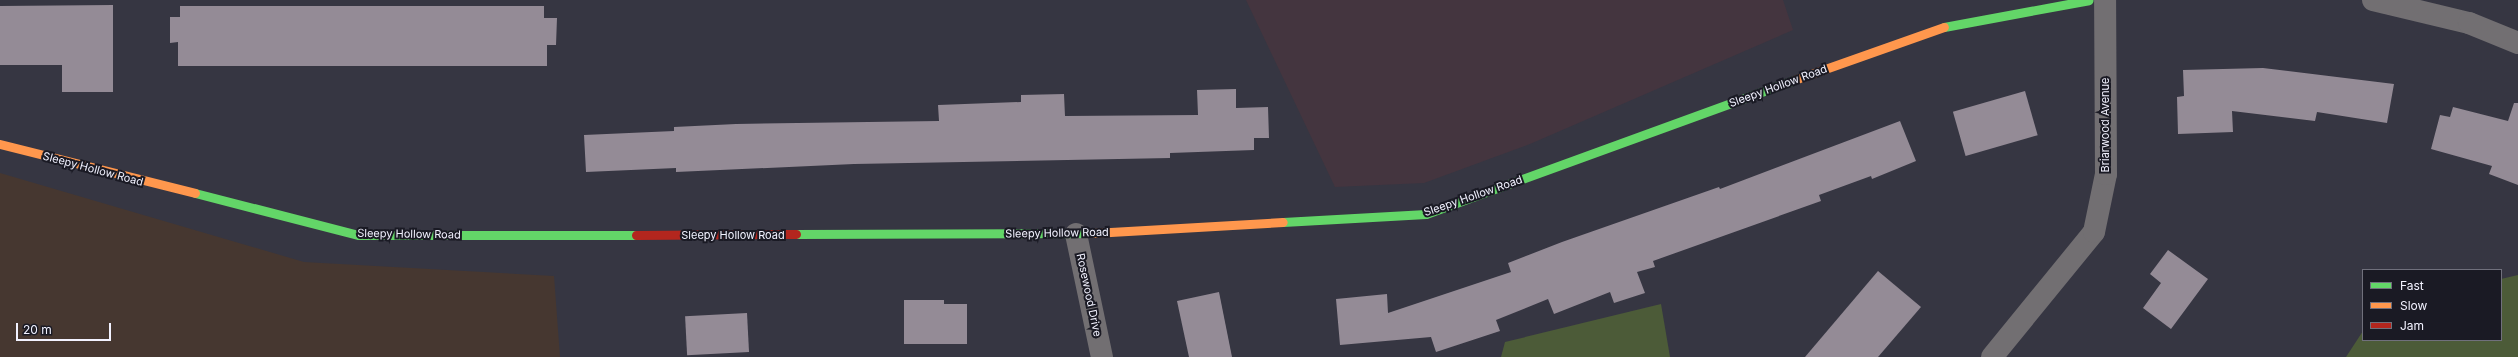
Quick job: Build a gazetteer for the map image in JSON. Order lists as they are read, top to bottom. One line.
{"streets":{"street":["Sleepy Hollow Road","Briarwood Avenue","Rosewood Drive"]},"crossings":[["Sleepy Hollow Road","Rosewood Drive"]],"legend":["Fast","Slow","Jam"],"scale_bar":"20 m"}
